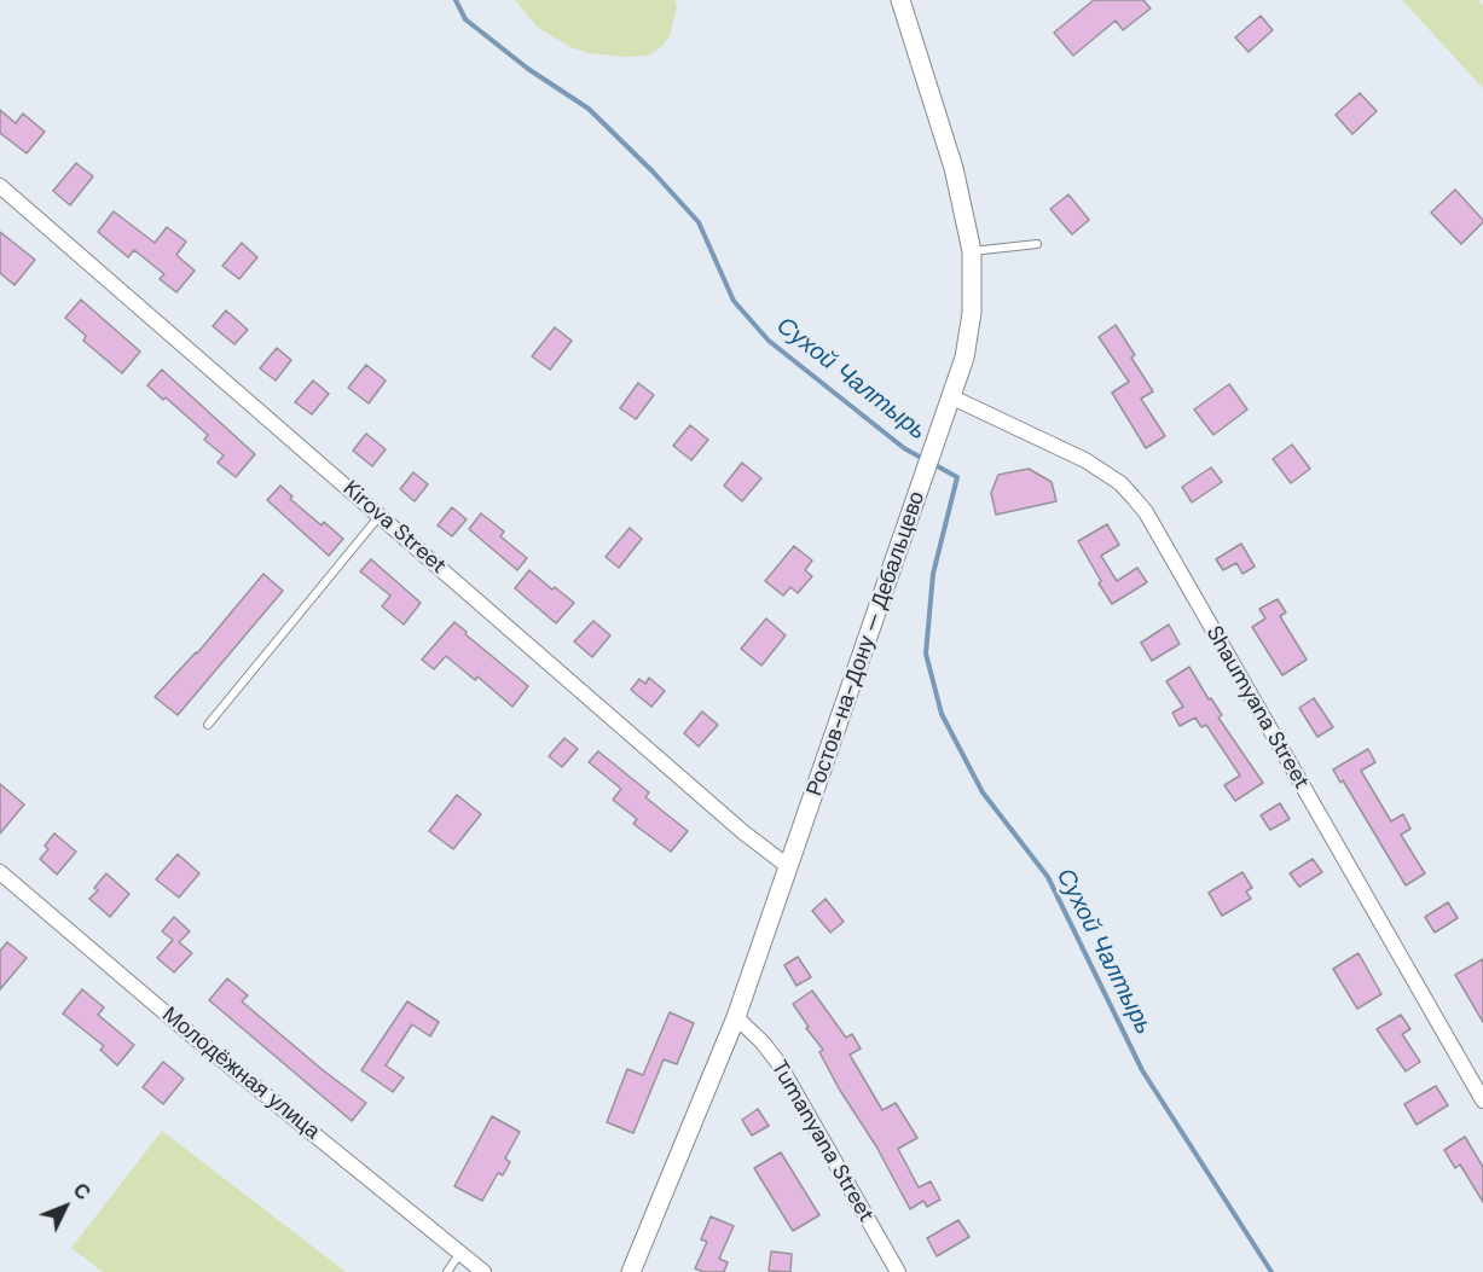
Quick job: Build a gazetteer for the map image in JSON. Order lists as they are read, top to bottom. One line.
{"streets":{"street":["Kirova Street","Ростов-на-Дону — Дебальцево","Shaumyana Street","Молодёжная улица","Tumanyana Street"]},"crossings":[["Kirova Street","Ростов-на-Дону — Дебальцево"],["Ростов-на-Дону — Дебальцево","Shaumyana Street"],["Ростов-на-Дону — Дебальцево","Tumanyana Street"]],"water":["Сухой Чалтырь"],"north":"top right"}
